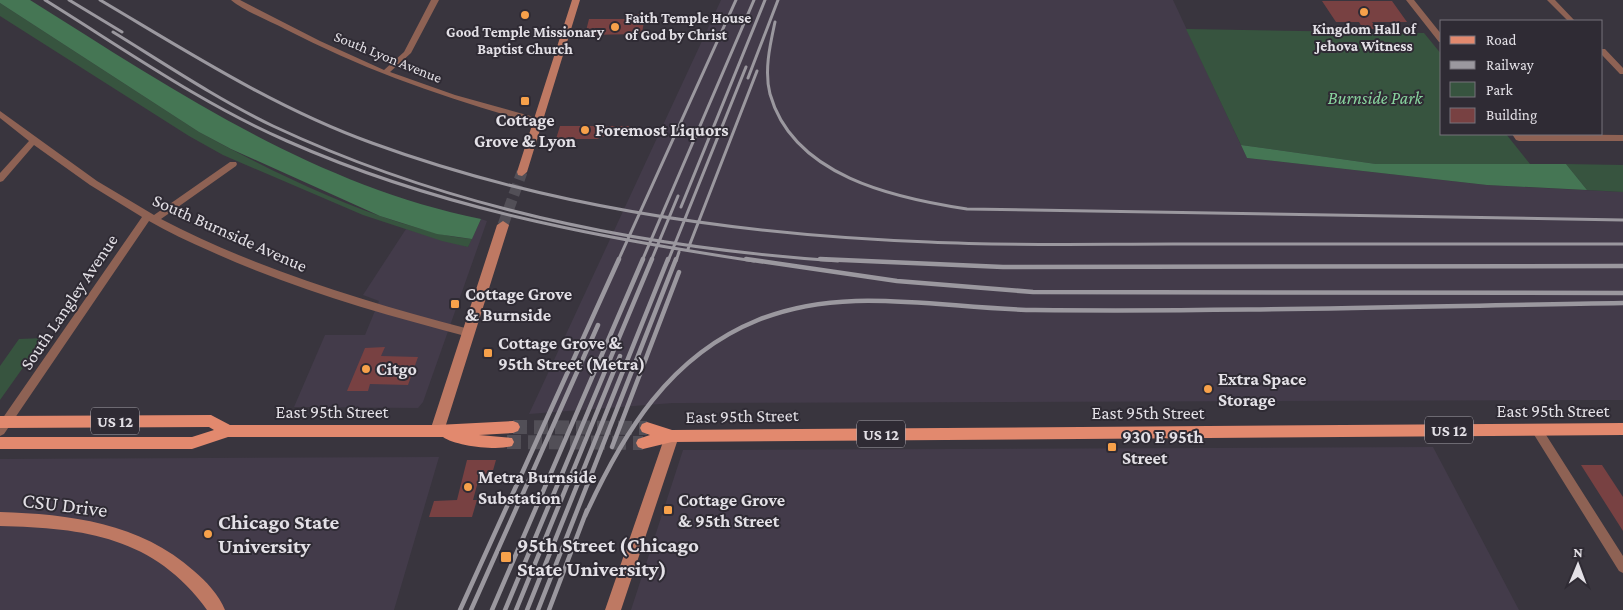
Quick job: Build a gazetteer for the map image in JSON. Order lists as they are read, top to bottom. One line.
{"streets":{"main road":["East 95th Street","US 12","CSU Drive"],"street":["South Lyon Avenue","South Burnside Avenue","South Langley Avenue"]},"crossings":[["South Burnside Avenue","South Langley Avenue"],["South Langley Avenue","East 95th Street"]],"parks":["Burnside Park"],"places":{"other":["Kingdom Hall of Jehova Witness","Good Temple Missionary Baptist Church","Faith Temple House of God by Christ","Foremost Liquors","Citgo","Extra Space Storage","Metra Burnside Substation","Chicago State University"],"transit":["Cottage Grove & Lyon","Cottage Grove & Burnside","Cottage Grove & 95th Street (Metra)","930 E 95th Street","Cottage Grove & 95th Street","95th Street (Chicago State University)"]},"legend":["Road","Railway","Park","Building"],"north":"top"}
